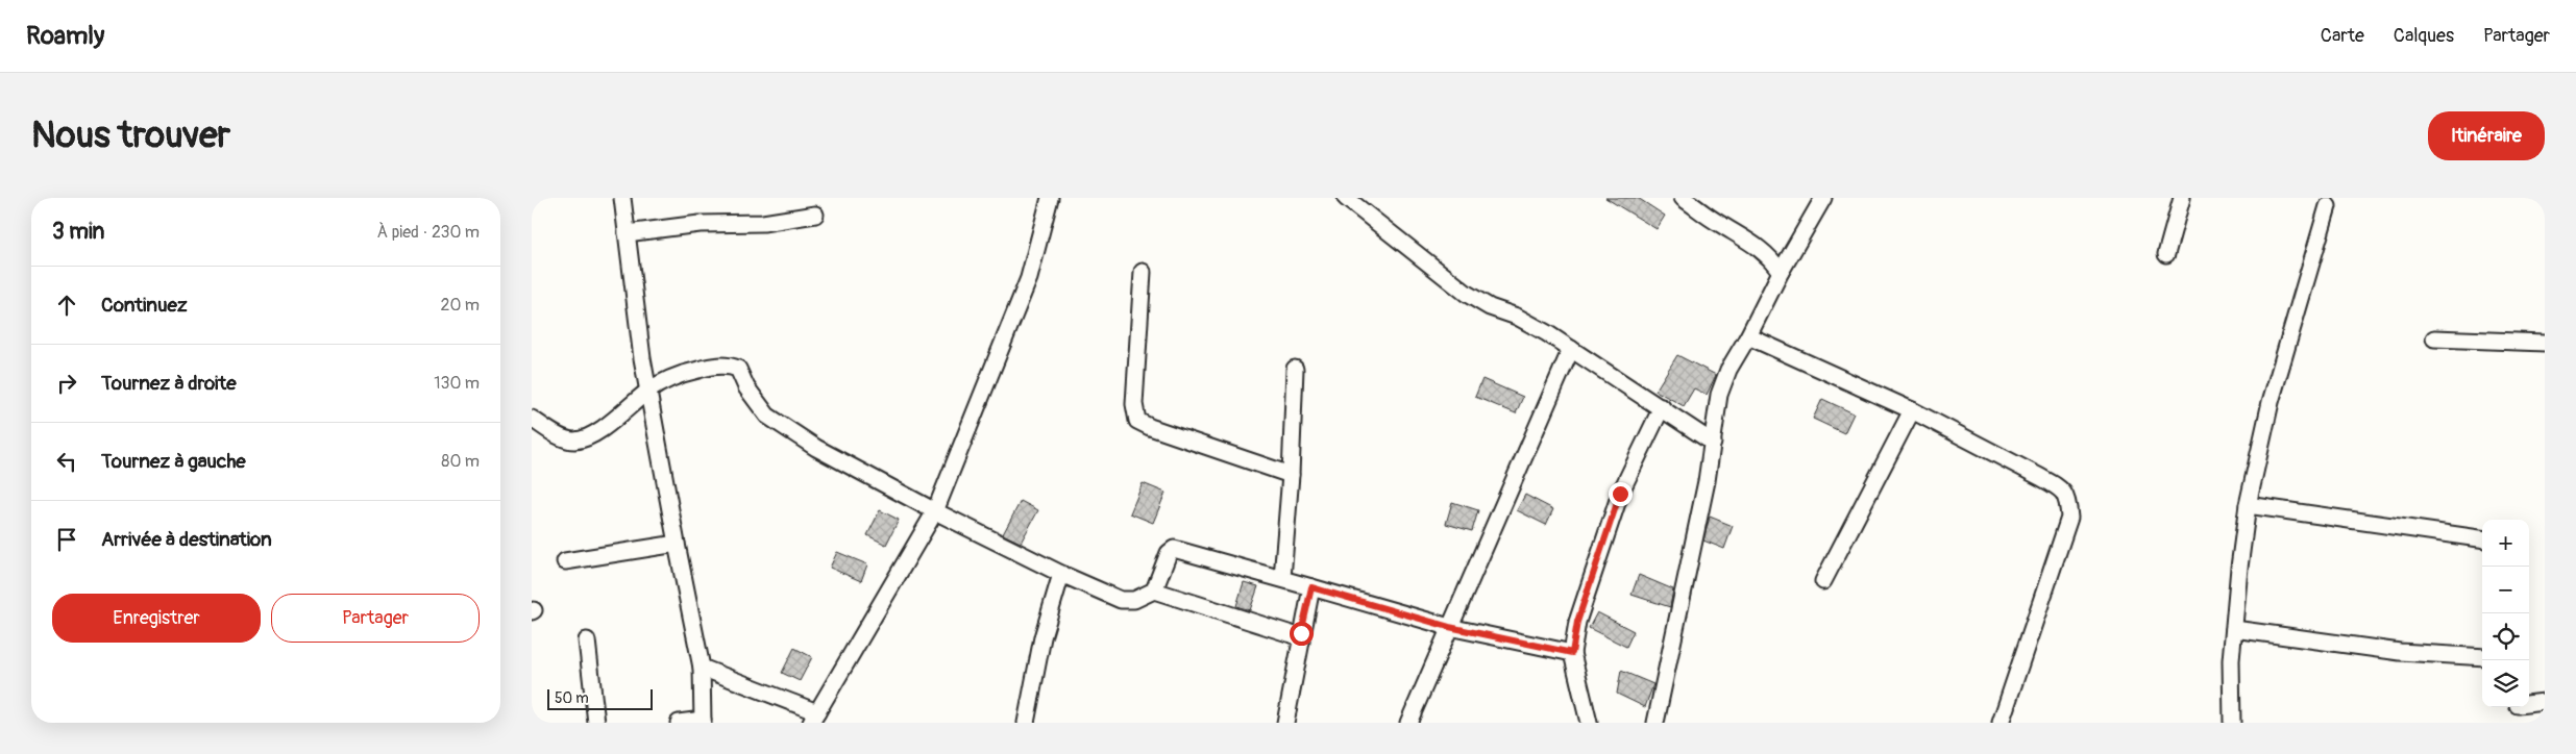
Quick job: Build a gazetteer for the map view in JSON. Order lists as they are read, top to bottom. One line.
{"scale_bar":"50 m","page":{"header":"Roamly","nav":["Carte","Calques","Partager"],"buttons":["Itinéraire",["Enregistrer","Partager"]],"title":"Nous trouver","heading":["3 min","À pied · 230 m"],"list":[["Continuez","20 m"],["Tournez à droite","130 m"],["Tournez à gauche","80 m"],"Arrivée à destination"],"map_buttons":["+","−"],"scale":"50 m"}}
